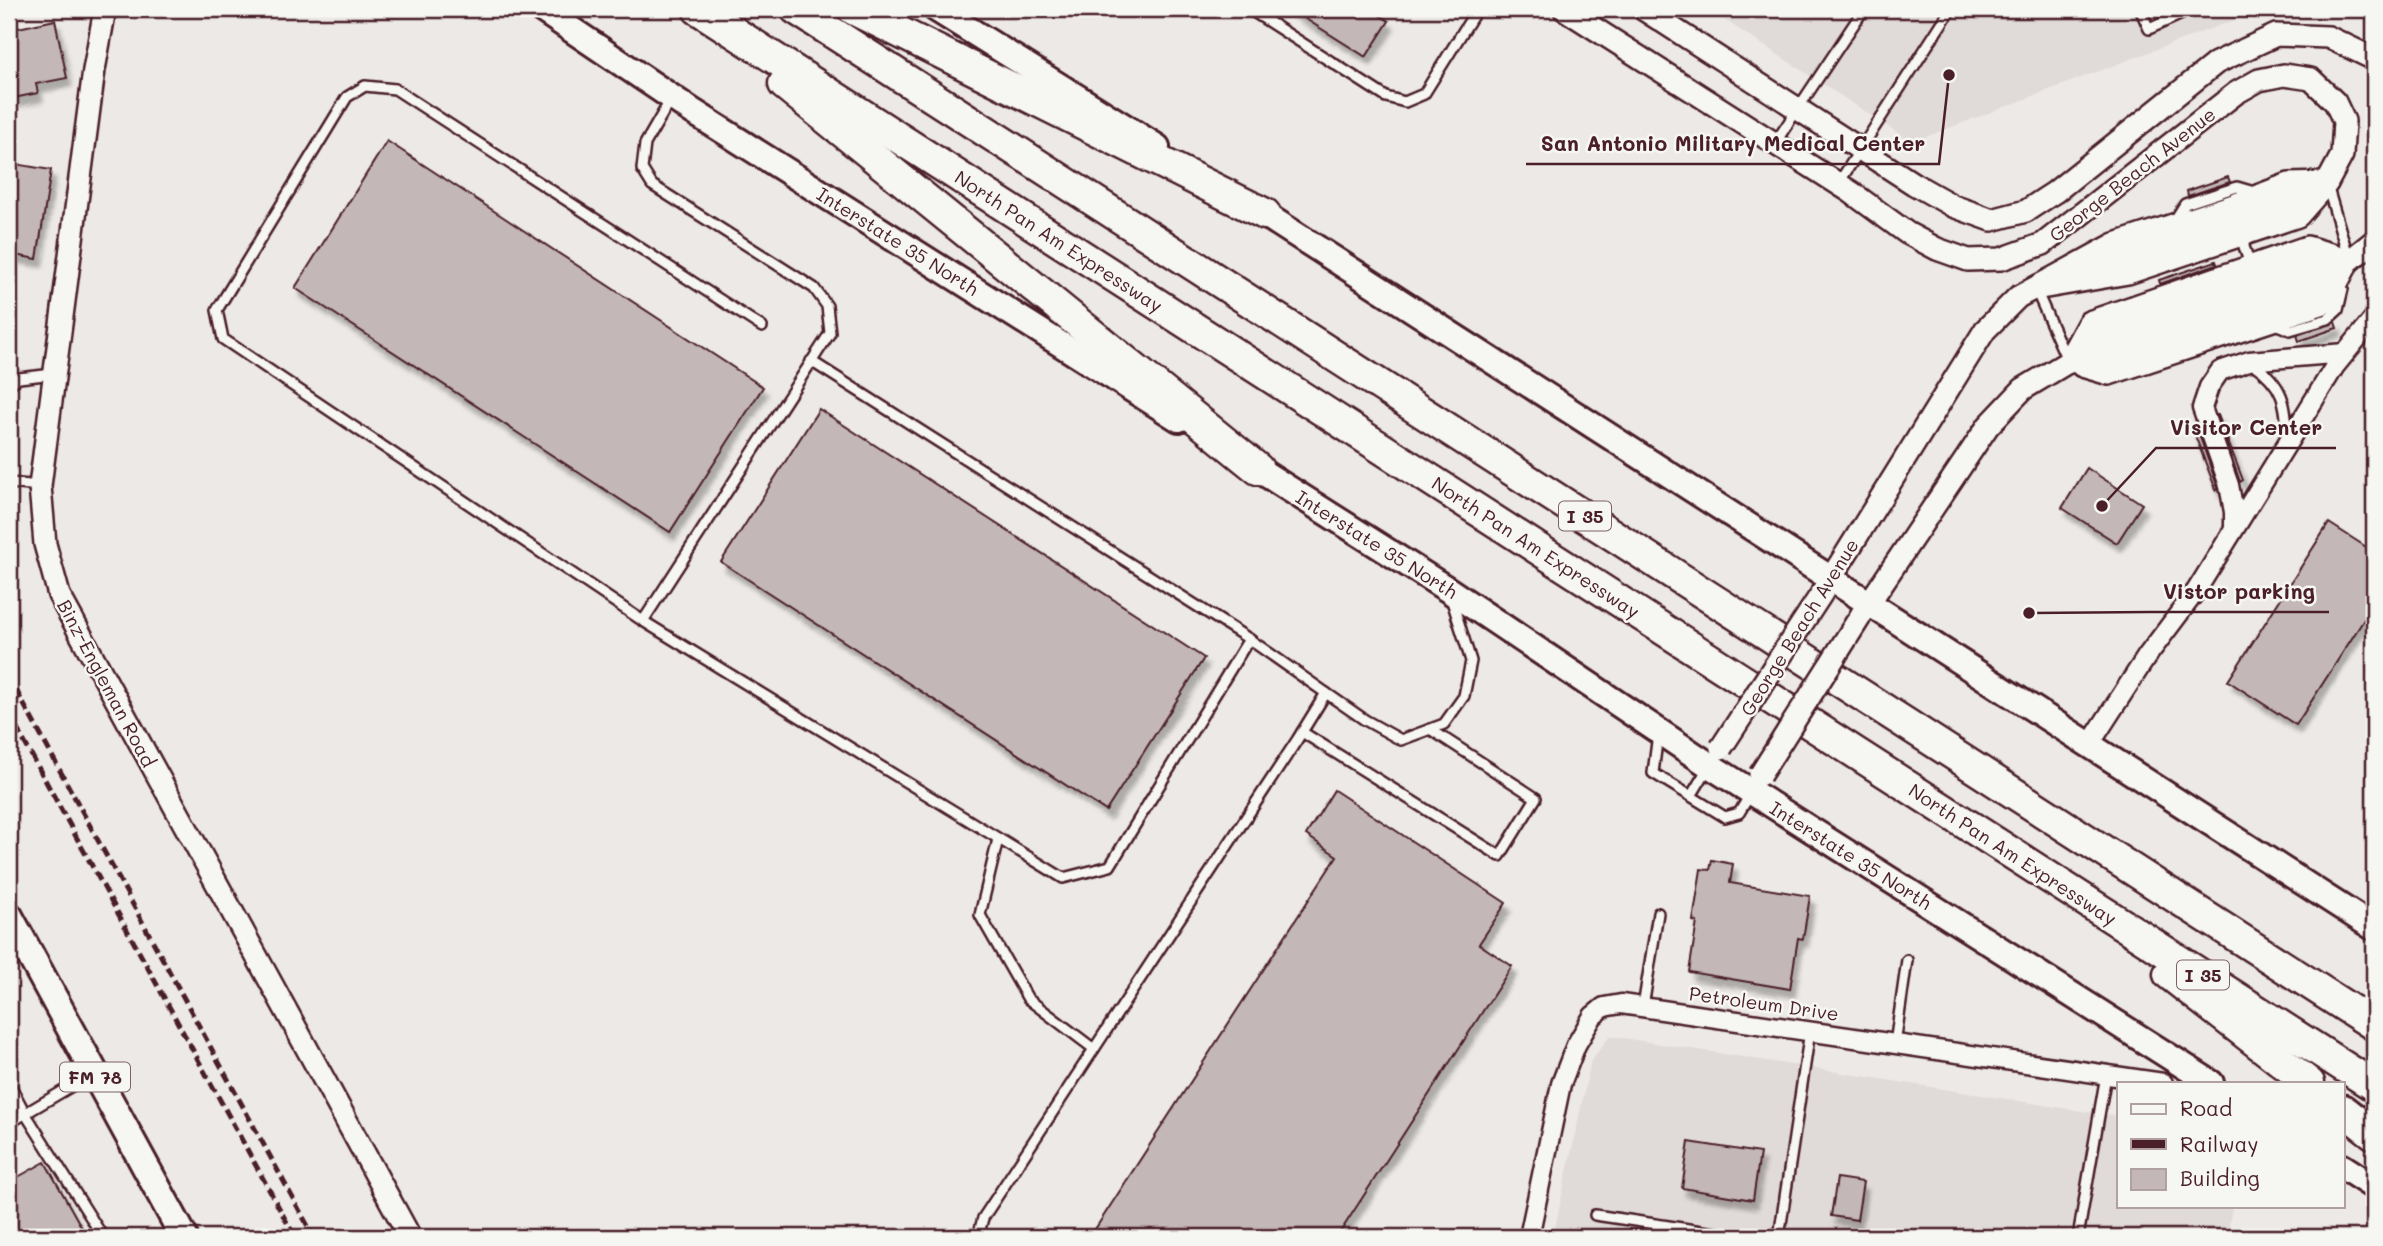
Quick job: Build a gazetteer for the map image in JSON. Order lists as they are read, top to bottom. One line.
{"streets":{"highway":["North Pan Am Expressway","I 35"],"main road":["Interstate 35 North","FM 78"],"street":["George Beach Avenue","Binz-Engleman Road","Petroleum Drive"]},"crossings":[["George Beach Avenue","Interstate 35 North"]],"places":["San Antonio Military Medical Center","Visitor Center","Vistor parking"],"legend":["Road","Railway","Building"]}
